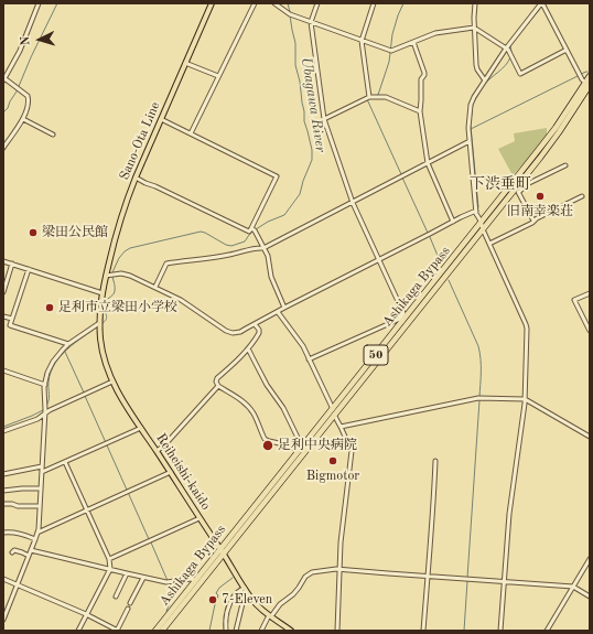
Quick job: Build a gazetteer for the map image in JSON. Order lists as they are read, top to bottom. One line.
{"streets":{"highway":["Ashikaga Bypass","50"],"main road":["Sano-Ota Line","Reiheishi-kaido"]},"crossings":[["Sano-Ota Line","Reiheishi-kaido"],["Ashikaga Bypass","Reiheishi-kaido"]],"districts":["下渋垂町"],"water":["Ubagawa River"],"places":["旧南幸楽荘","梁田公民館","足利市立梁田小学校","足利中央病院","Bigmotor","7-Eleven"],"north":"left"}
